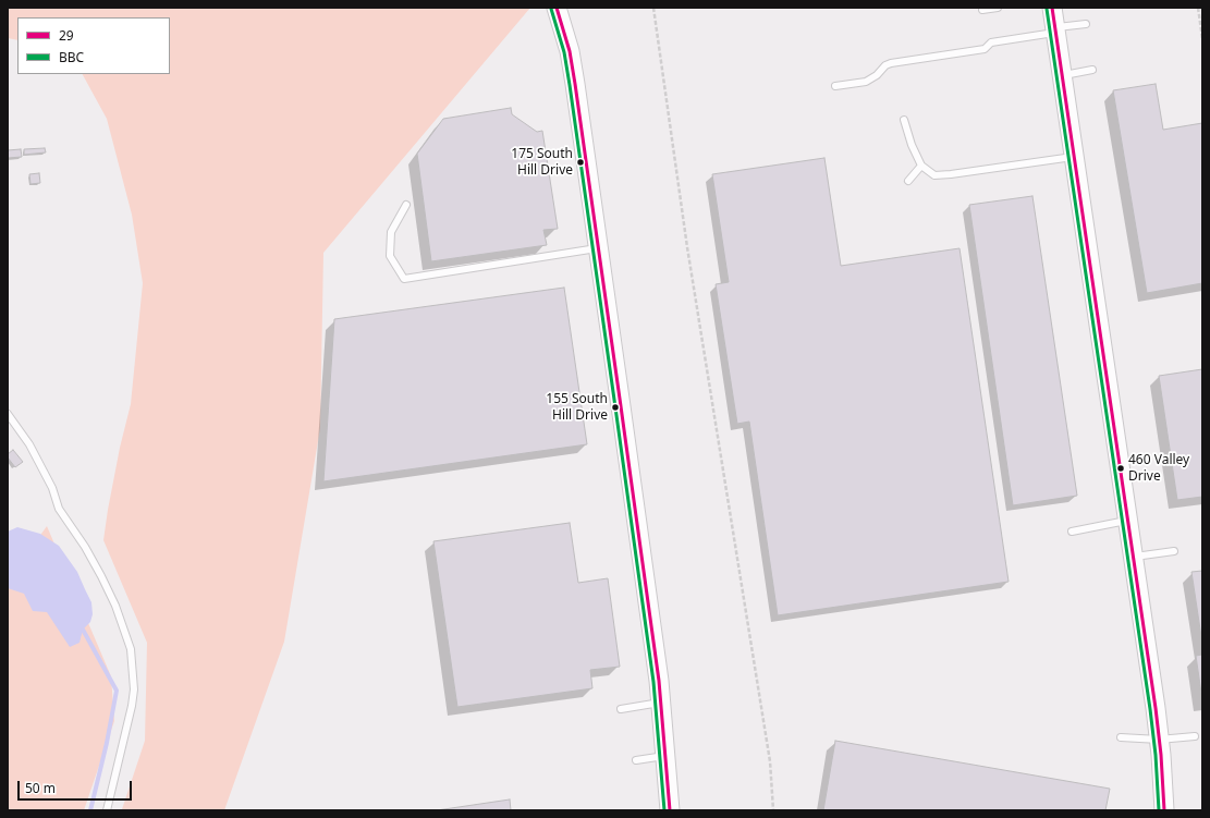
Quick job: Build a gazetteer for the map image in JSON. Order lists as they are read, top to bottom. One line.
{"places":["175 South Hill Drive","155 South Hill Drive","460 Valley Drive"],"lines":["transit line 29","transit line BBC"],"legend":["29","BBC"],"scale_bar":"50 m"}
